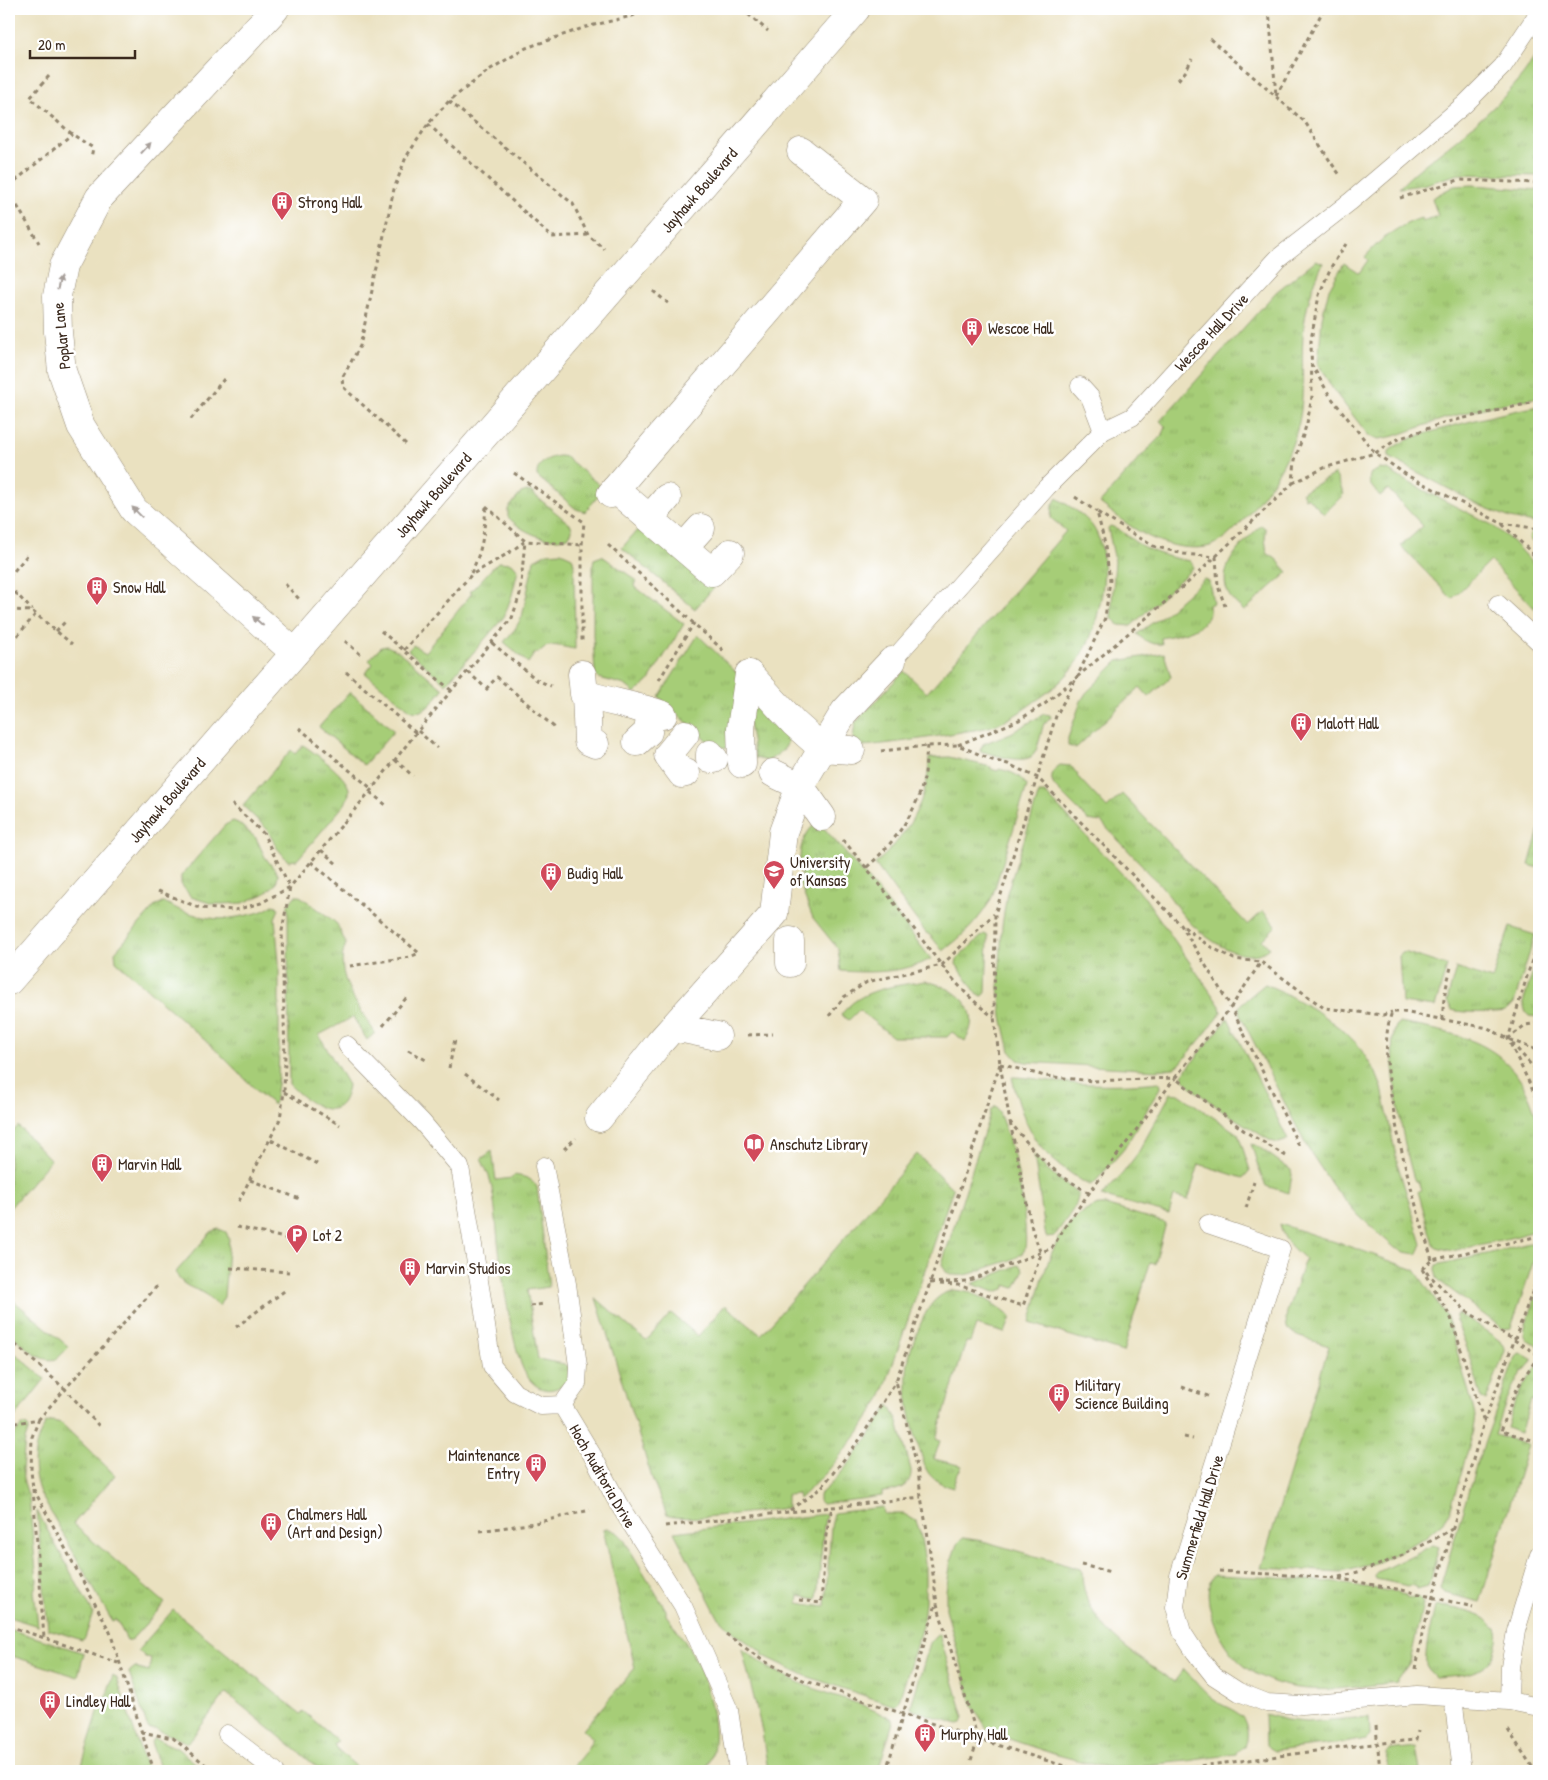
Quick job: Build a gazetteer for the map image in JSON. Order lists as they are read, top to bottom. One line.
{"streets":{"street":["Jayhawk Boulevard","Poplar Lane"],"lane":["Wescoe Hall Drive","Hoch Auditoria Drive","Summerfield Hall Drive"]},"crossings":[["Jayhawk Boulevard","Poplar Lane"]],"places":{"building":["Strong Hall","Wescoe Hall","Snow Hall","Malott Hall","Budig Hall","Marvin Hall","Marvin Studios","Military Science Building","Maintenance Entry","Chalmers Hall (Art and Design)","Lindley Hall","Murphy Hall"],"school or university":["University of Kansas"],"library":["Anschutz Library"],"parking":["Lot 2"]},"scale_bar":"20 m"}
